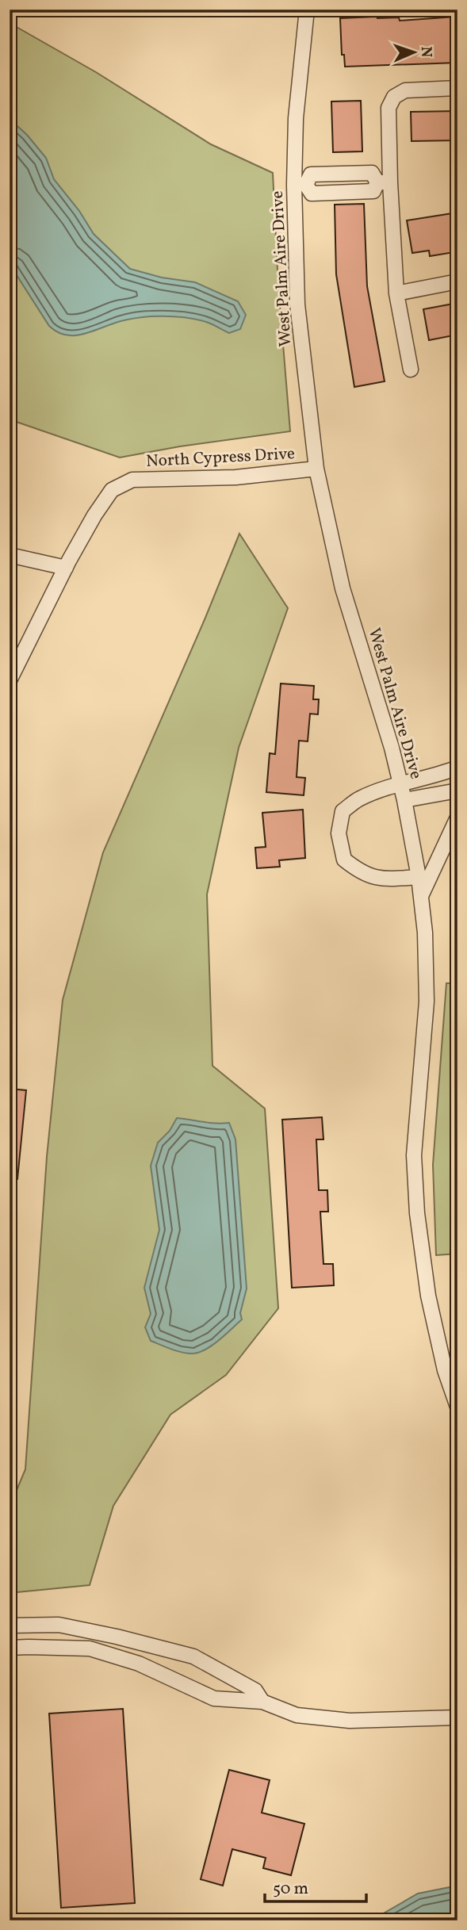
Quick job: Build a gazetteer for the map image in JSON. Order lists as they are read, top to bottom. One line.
{"streets":{"street":["West Palm Aire Drive","North Cypress Drive"]},"crossings":[["West Palm Aire Drive","North Cypress Drive"]],"scale_bar":"50 m","north":"right"}
